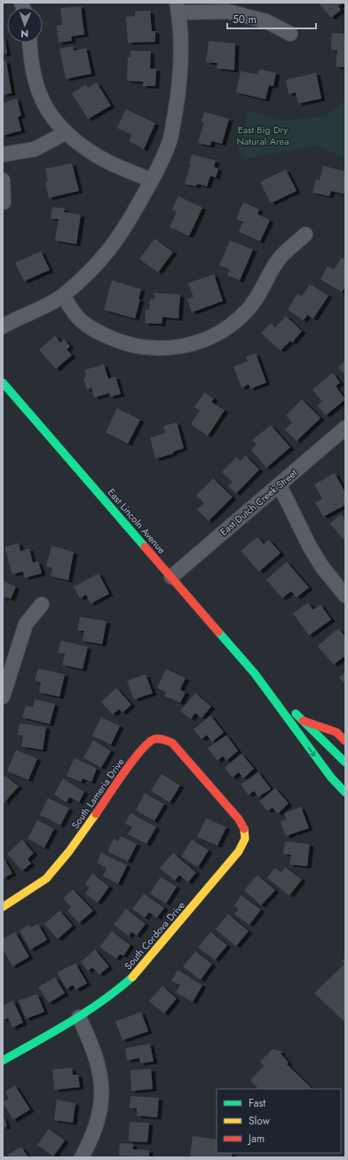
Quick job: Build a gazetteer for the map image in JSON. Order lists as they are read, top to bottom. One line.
{"streets":{"main road":["East Lincoln Avenue","South Lameria Drive","South Cordova Drive"],"street":["East Dutch Creek Street"]},"crossings":[["East Dutch Creek Street","East Lincoln Avenue"],["South Lameria Drive","South Cordova Drive"]],"parks":["East Big Dry Natural Area"],"legend":["Fast","Slow","Jam"],"scale_bar":"50 m","north":"bottom"}
